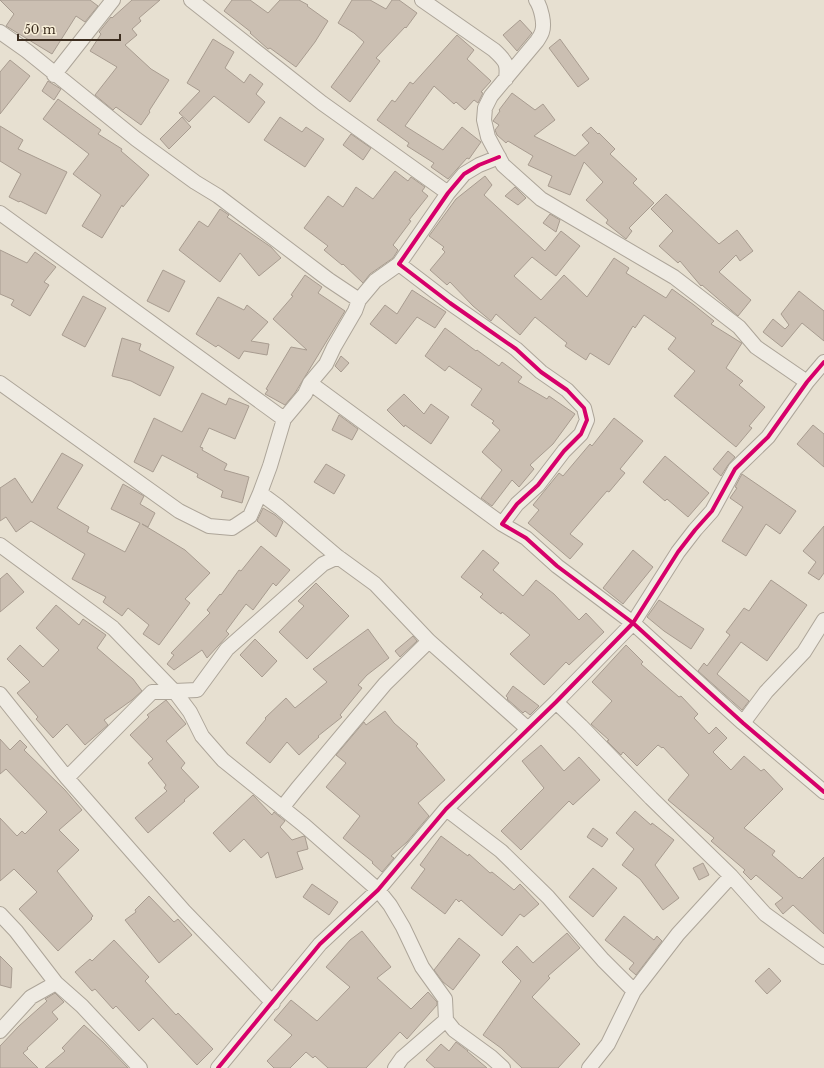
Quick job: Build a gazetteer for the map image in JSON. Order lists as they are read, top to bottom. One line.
{"scale_bar":"50 m"}
